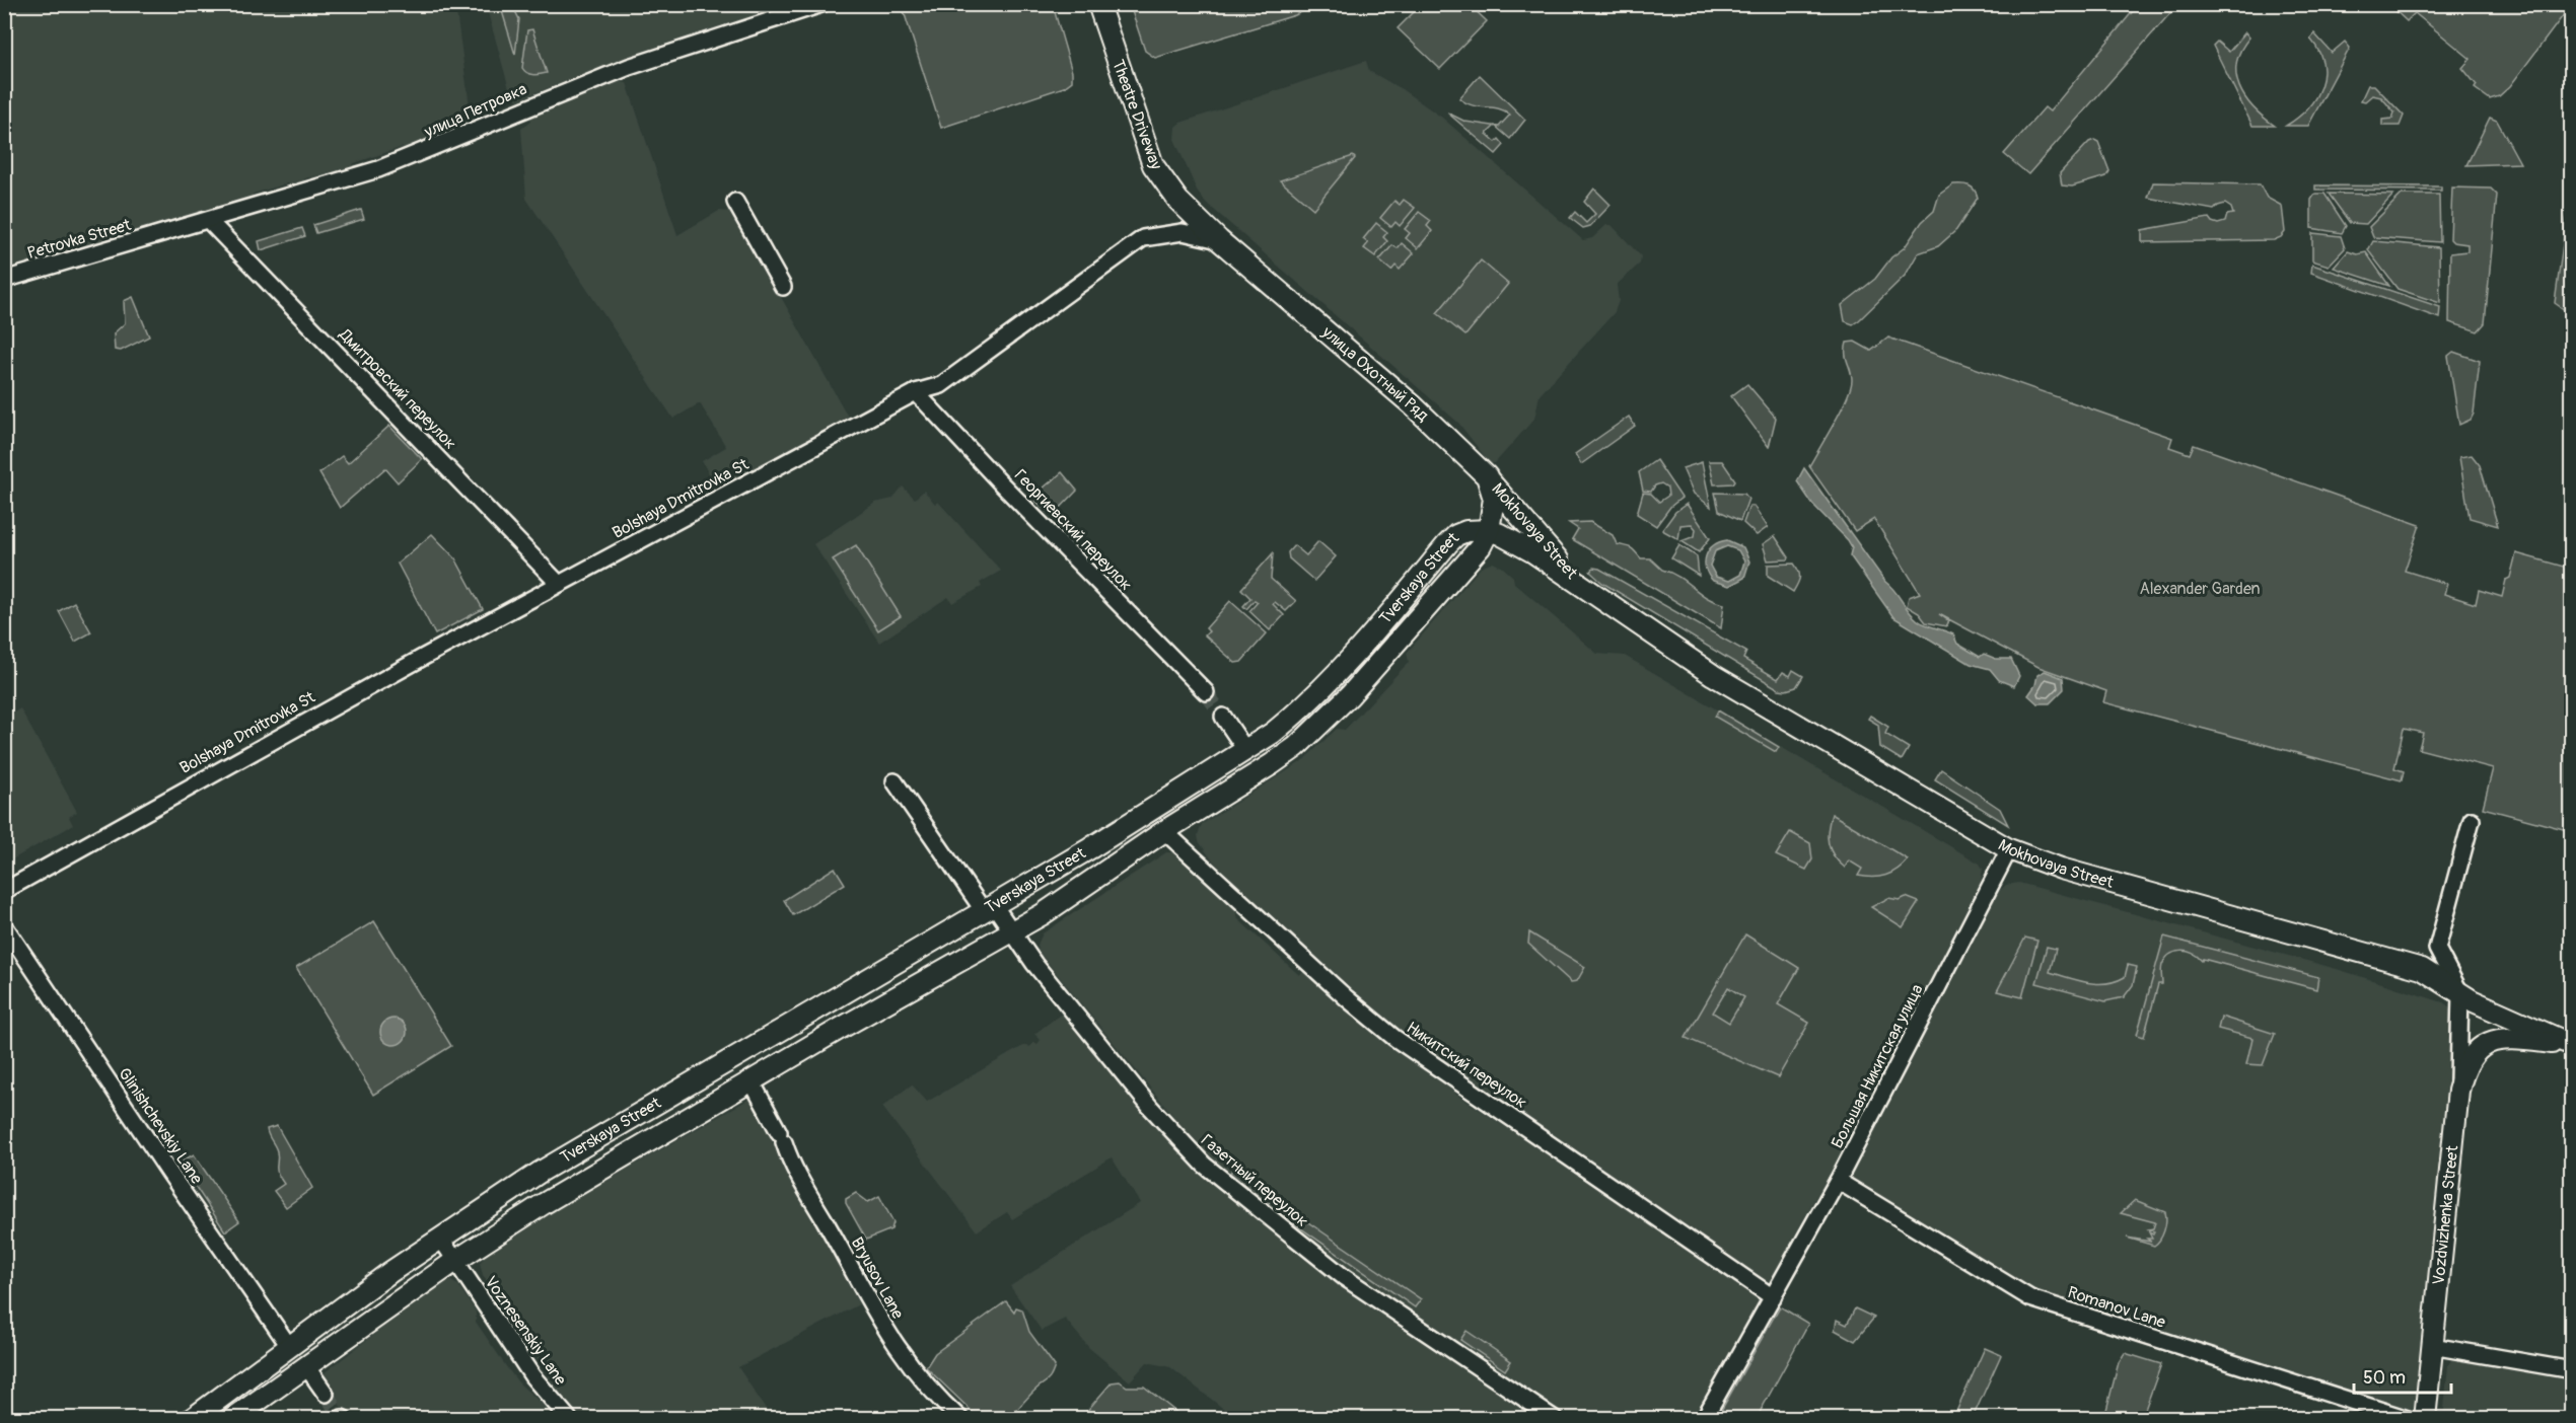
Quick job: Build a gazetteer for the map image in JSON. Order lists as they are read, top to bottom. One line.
{"streets":{"main road":["Theatre Driveway","улица Охотный Ряд","Mokhovaya Street","Tverskaya Street","Vozdvizhenka Street"],"street":["улица Петровка","Petrovka Street","Дмитровский переулок","Bolshaya Dmitrovka St","Георгиевский переулок","Никитский переулок","Большая Никитская улица","Glinishchevskiy Lane","Газетный переулок","Bryusov Lane","Romanov Lane","Voznesenskiy Lane"]},"crossings":[["улица Петровка","Petrovka Street"],["улица Петровка","Дмитровский переулок"],["Theatre Driveway","улица Охотный Ряд"],["Theatre Driveway","Bolshaya Dmitrovka St"],["Petrovka Street","Дмитровский переулок"],["улица Охотный Ряд","Bolshaya Dmitrovka St"],["улица Охотный Ряд","Mokhovaya Street"],["Дмитровский переулок","Bolshaya Dmitrovka St"],["Bolshaya Dmitrovka St","Георгиевский переулок"],["Mokhovaya Street","Tverskaya Street"],["Mokhovaya Street","Большая Никитская улица"],["Mokhovaya Street","Vozdvizhenka Street"],["Tverskaya Street","Никитский переулок"],["Tverskaya Street","Glinishchevskiy Lane"],["Tverskaya Street","Газетный переулок"],["Tverskaya Street","Bryusov Lane"],["Tverskaya Street","Voznesenskiy Lane"],["Никитский переулок","Большая Никитская улица"],["Большая Никитская улица","Romanov Lane"]],"parks":["Alexander Garden"],"scale_bar":"50 m"}
